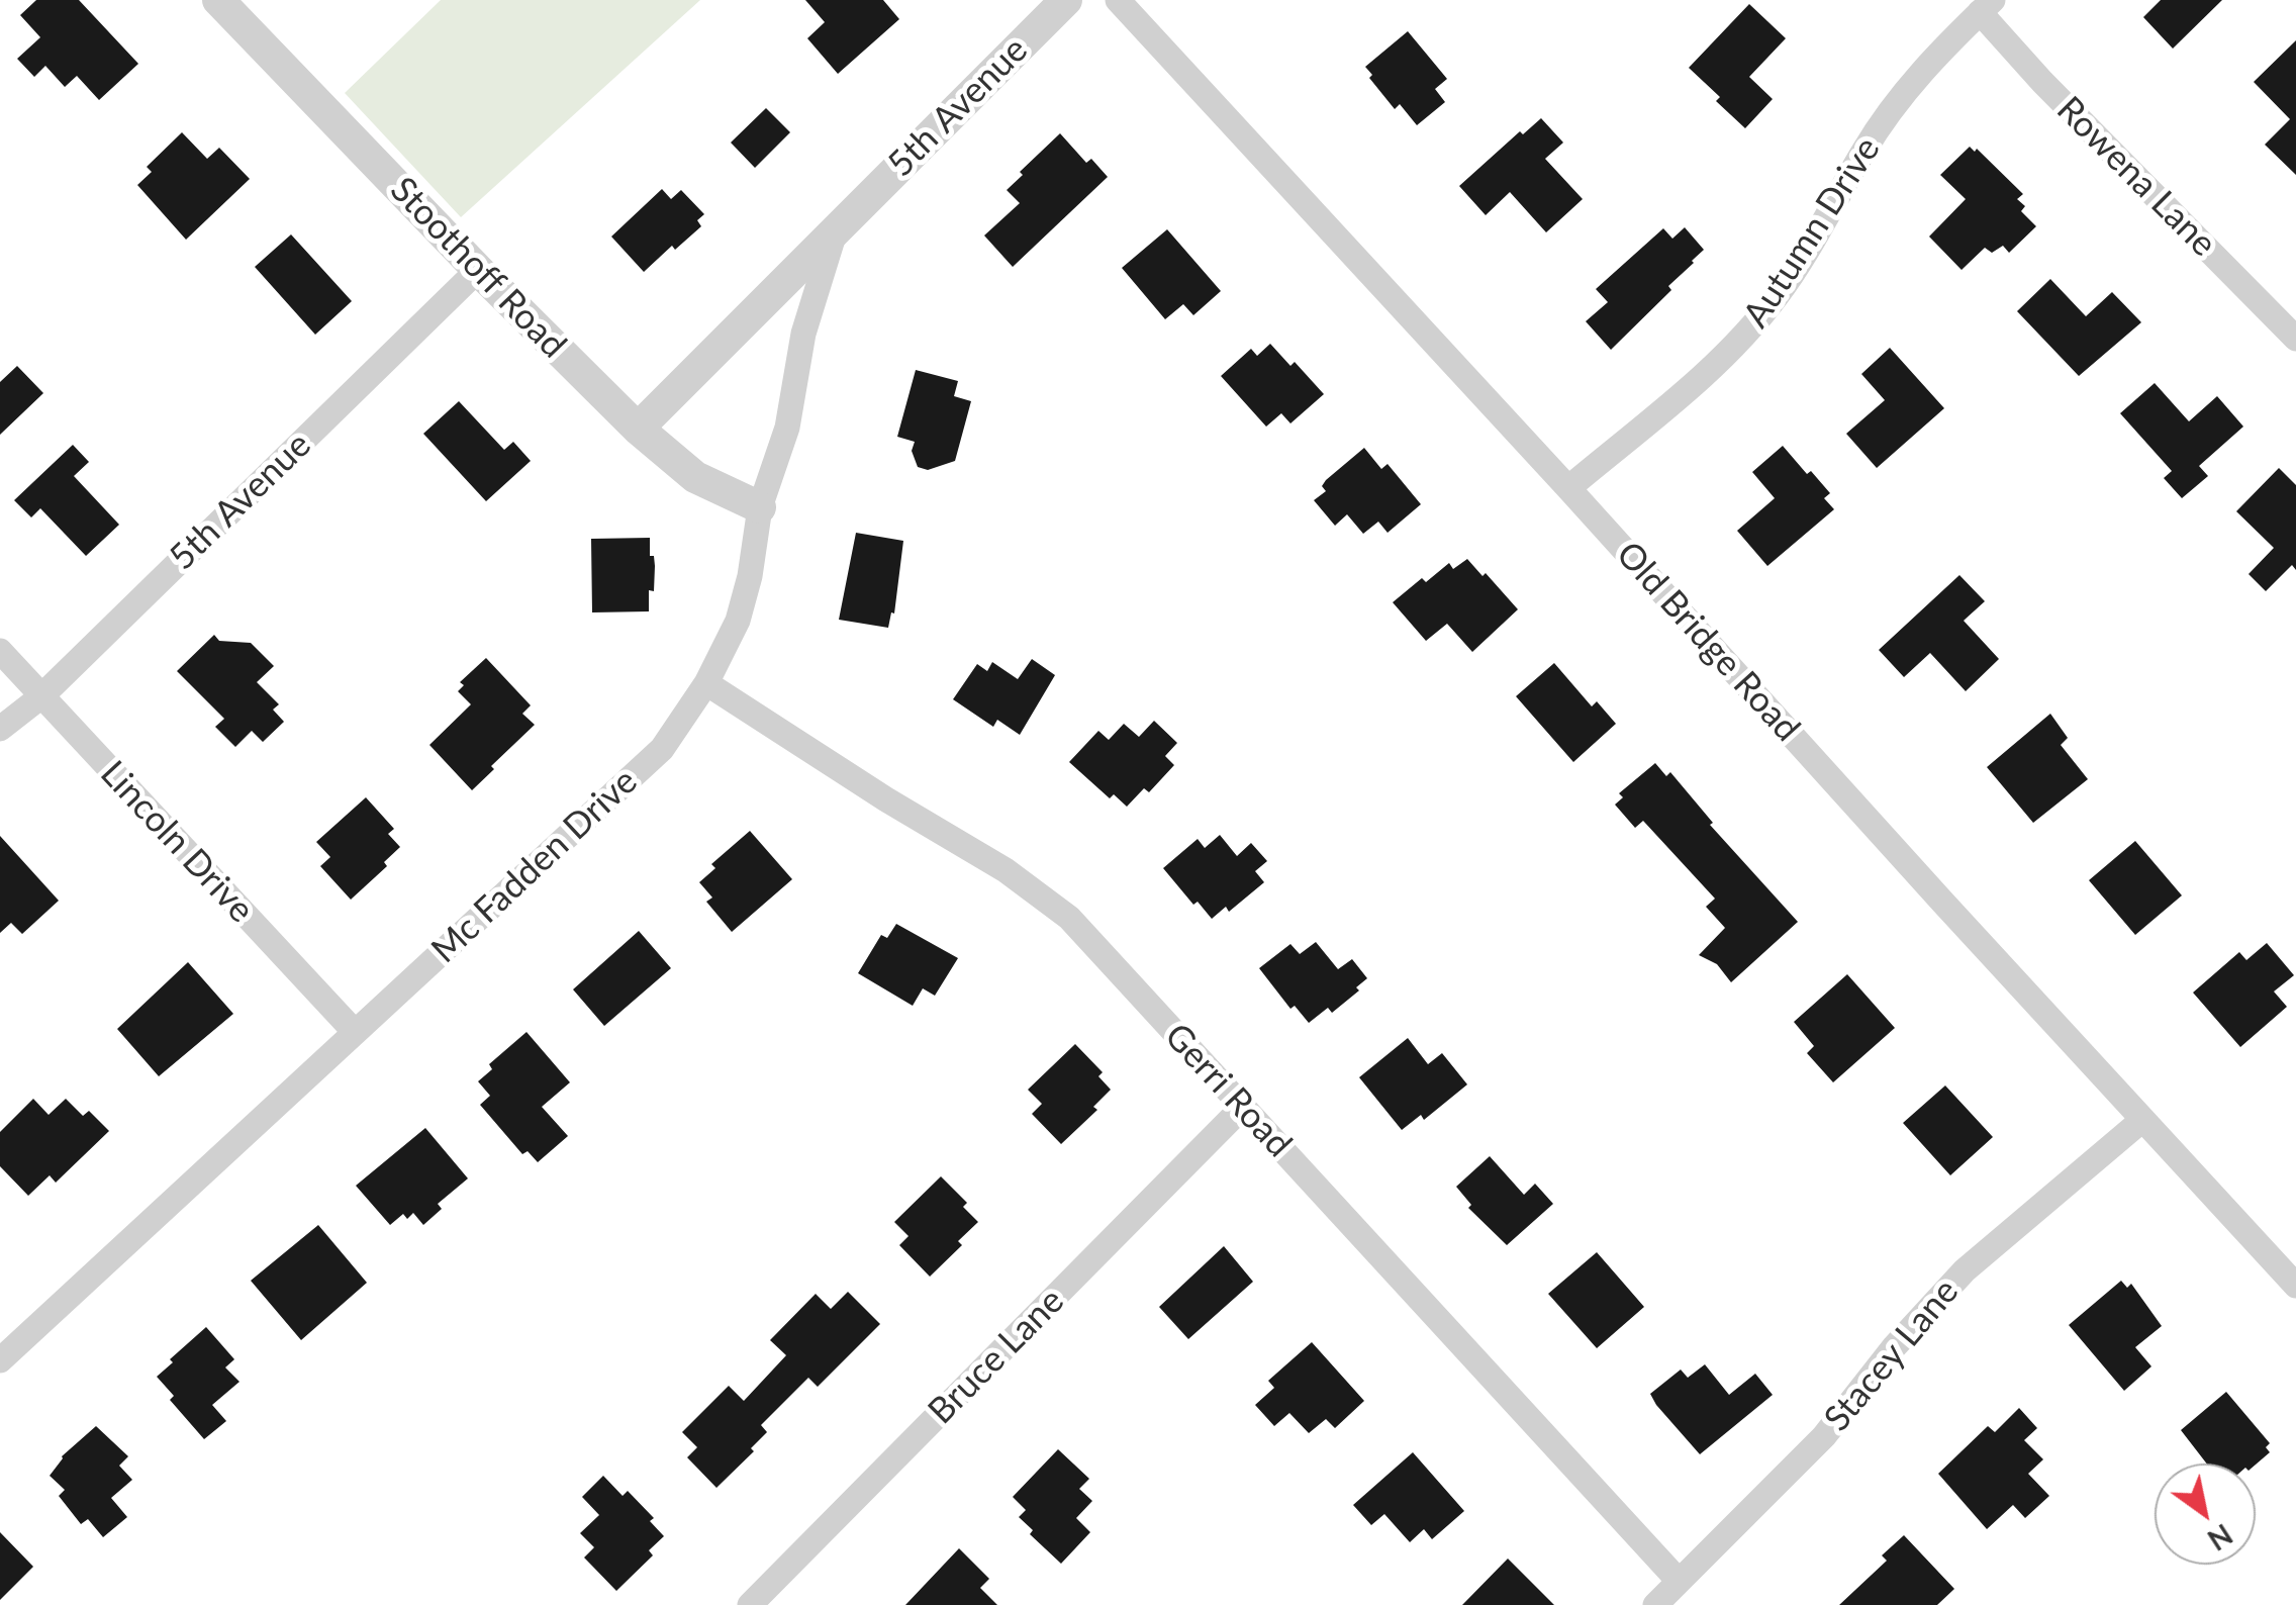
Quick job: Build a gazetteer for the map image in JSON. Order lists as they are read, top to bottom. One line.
{"streets":{"street":["5th Avenue","Rowena Lane","Autumn Drive","Stoothoff Road","Old Bridge Road","Lincoln Drive","Mc Fadden Drive","Gerri Road","Stacey Lane","Bruce Lane"]},"crossings":[["5th Avenue","Stoothoff Road"],["5th Avenue","Lincoln Drive"],["5th Avenue","Mc Fadden Drive"],["Rowena Lane","Autumn Drive"],["Autumn Drive","Old Bridge Road"],["Stoothoff Road","Mc Fadden Drive"],["Old Bridge Road","Stacey Lane"],["Lincoln Drive","Mc Fadden Drive"],["Mc Fadden Drive","Gerri Road"],["Gerri Road","Stacey Lane"],["Gerri Road","Bruce Lane"]],"north":"bottom right"}
